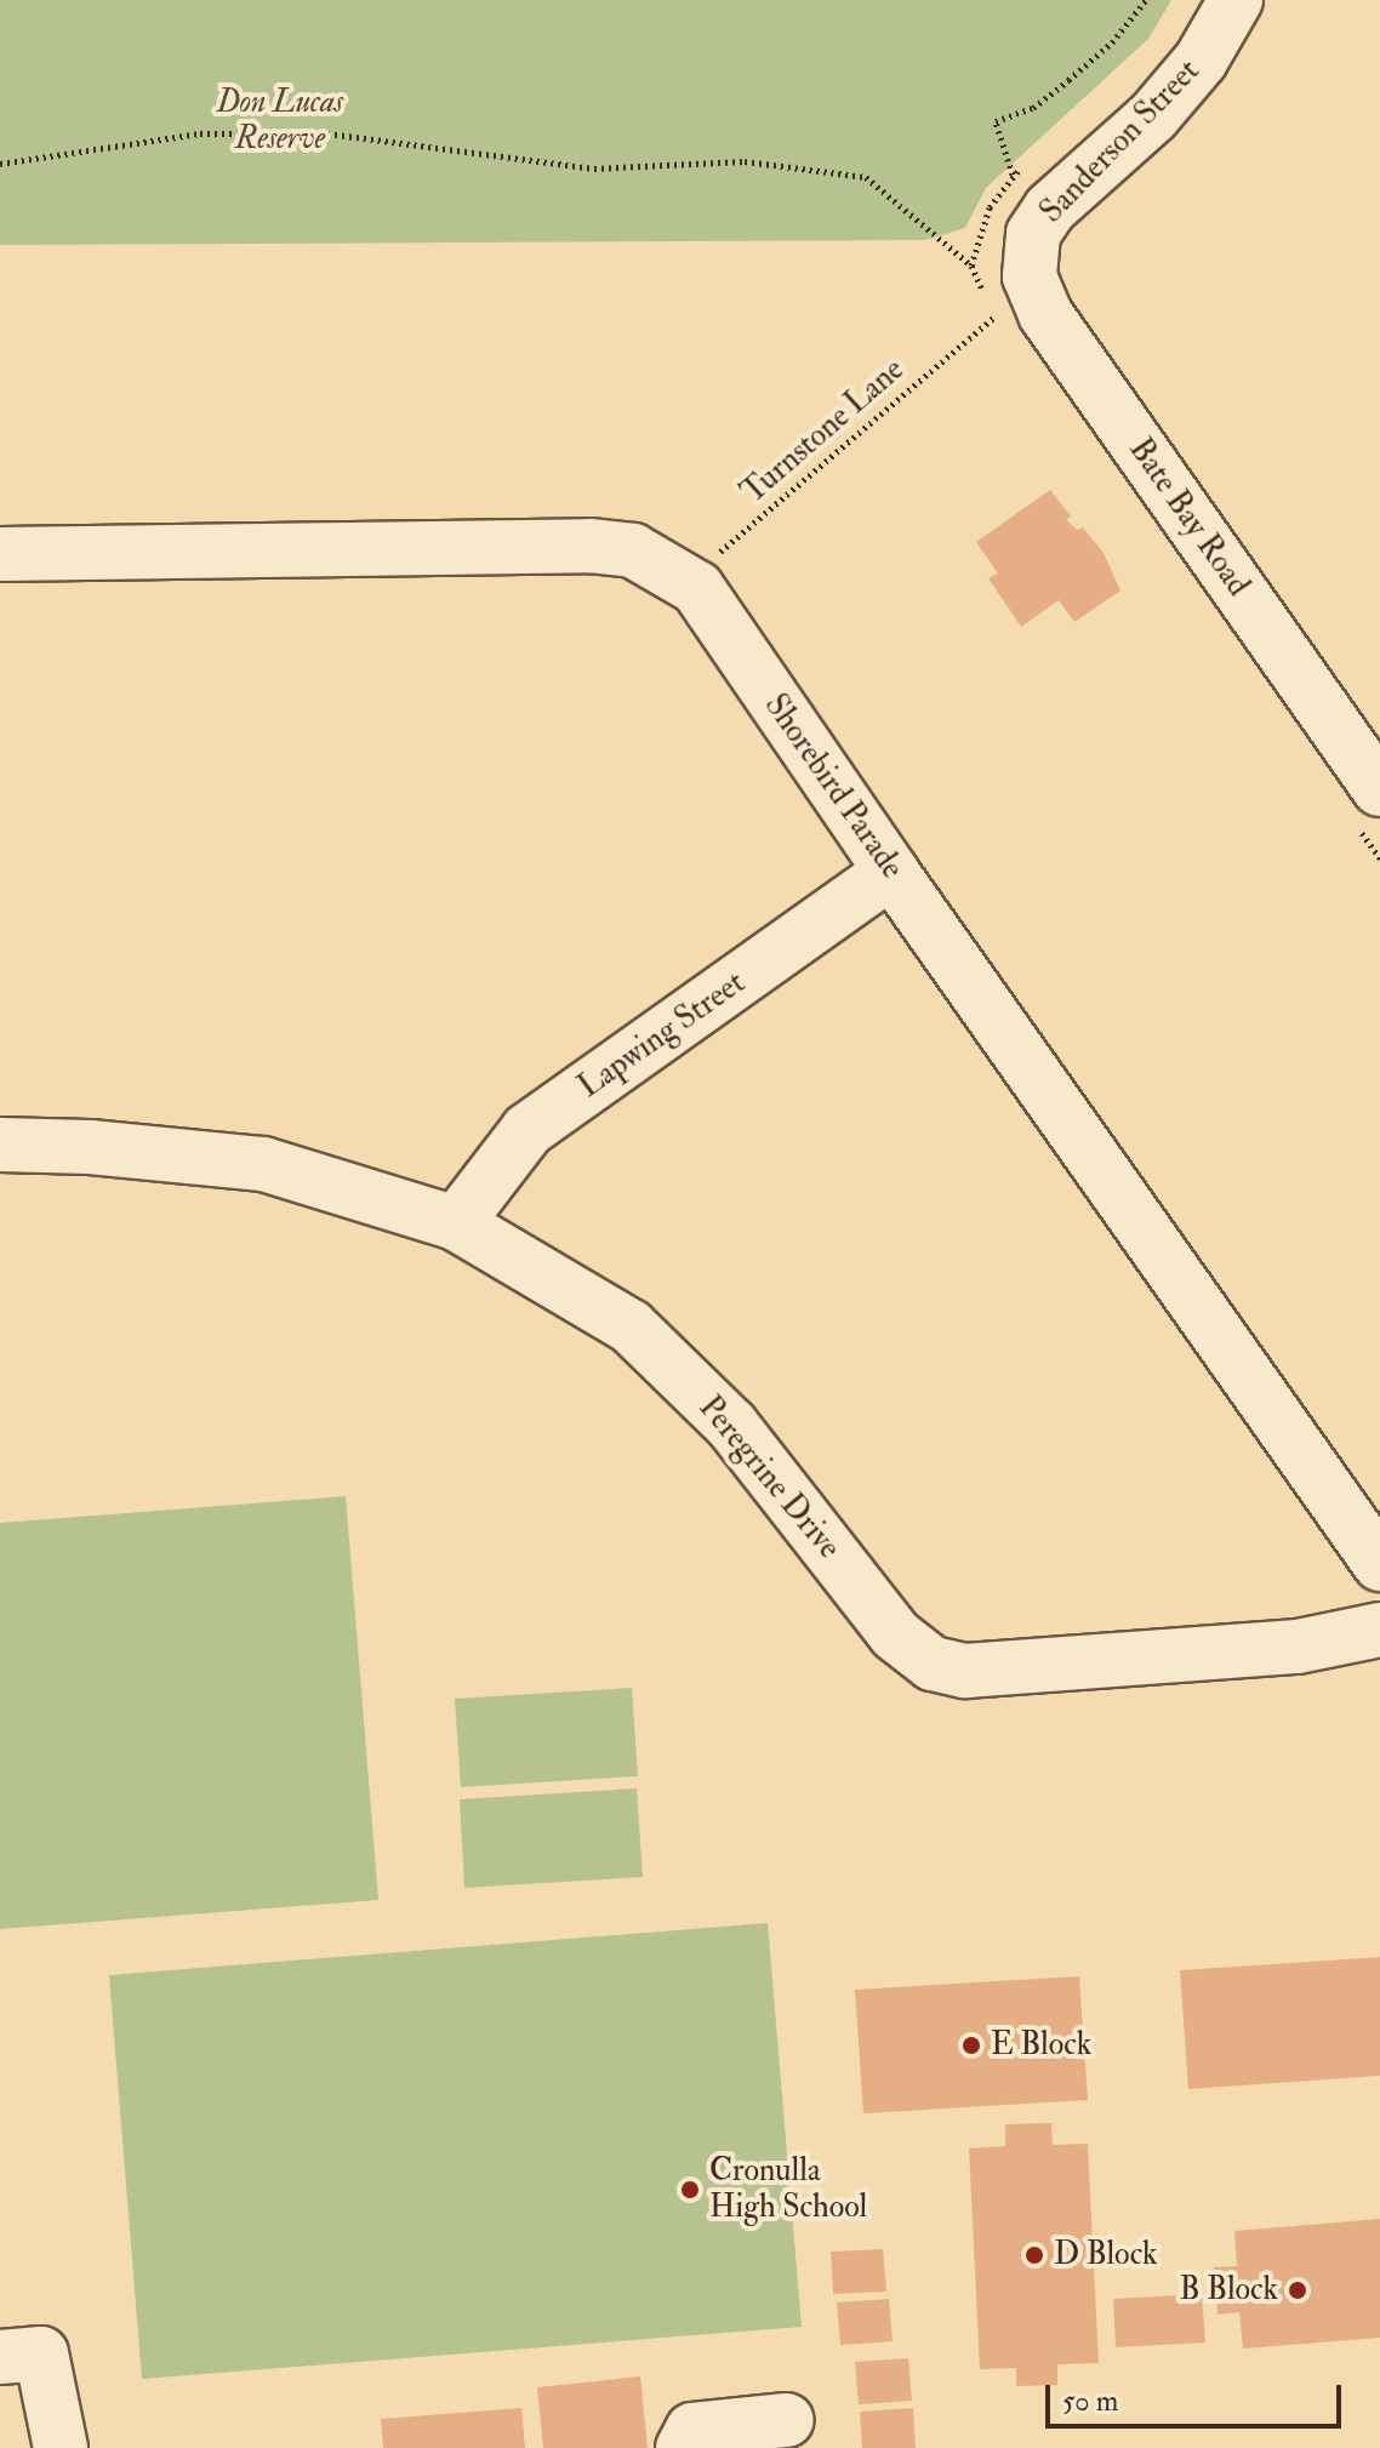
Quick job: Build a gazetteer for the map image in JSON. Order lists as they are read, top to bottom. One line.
{"streets":{"street":["Sanderson Street","Bate Bay Road","Shorebird Parade","Lapwing Street","Peregrine Drive"],"path":["Turnstone Lane"]},"crossings":[["Sanderson Street","Bate Bay Road"],["Turnstone Lane","Shorebird Parade"],["Shorebird Parade","Lapwing Street"],["Lapwing Street","Peregrine Drive"]],"parks":["Don Lucas Reserve"],"places":["E Block","Cronulla High School","D Block","B Block"],"scale_bar":"50 m"}
